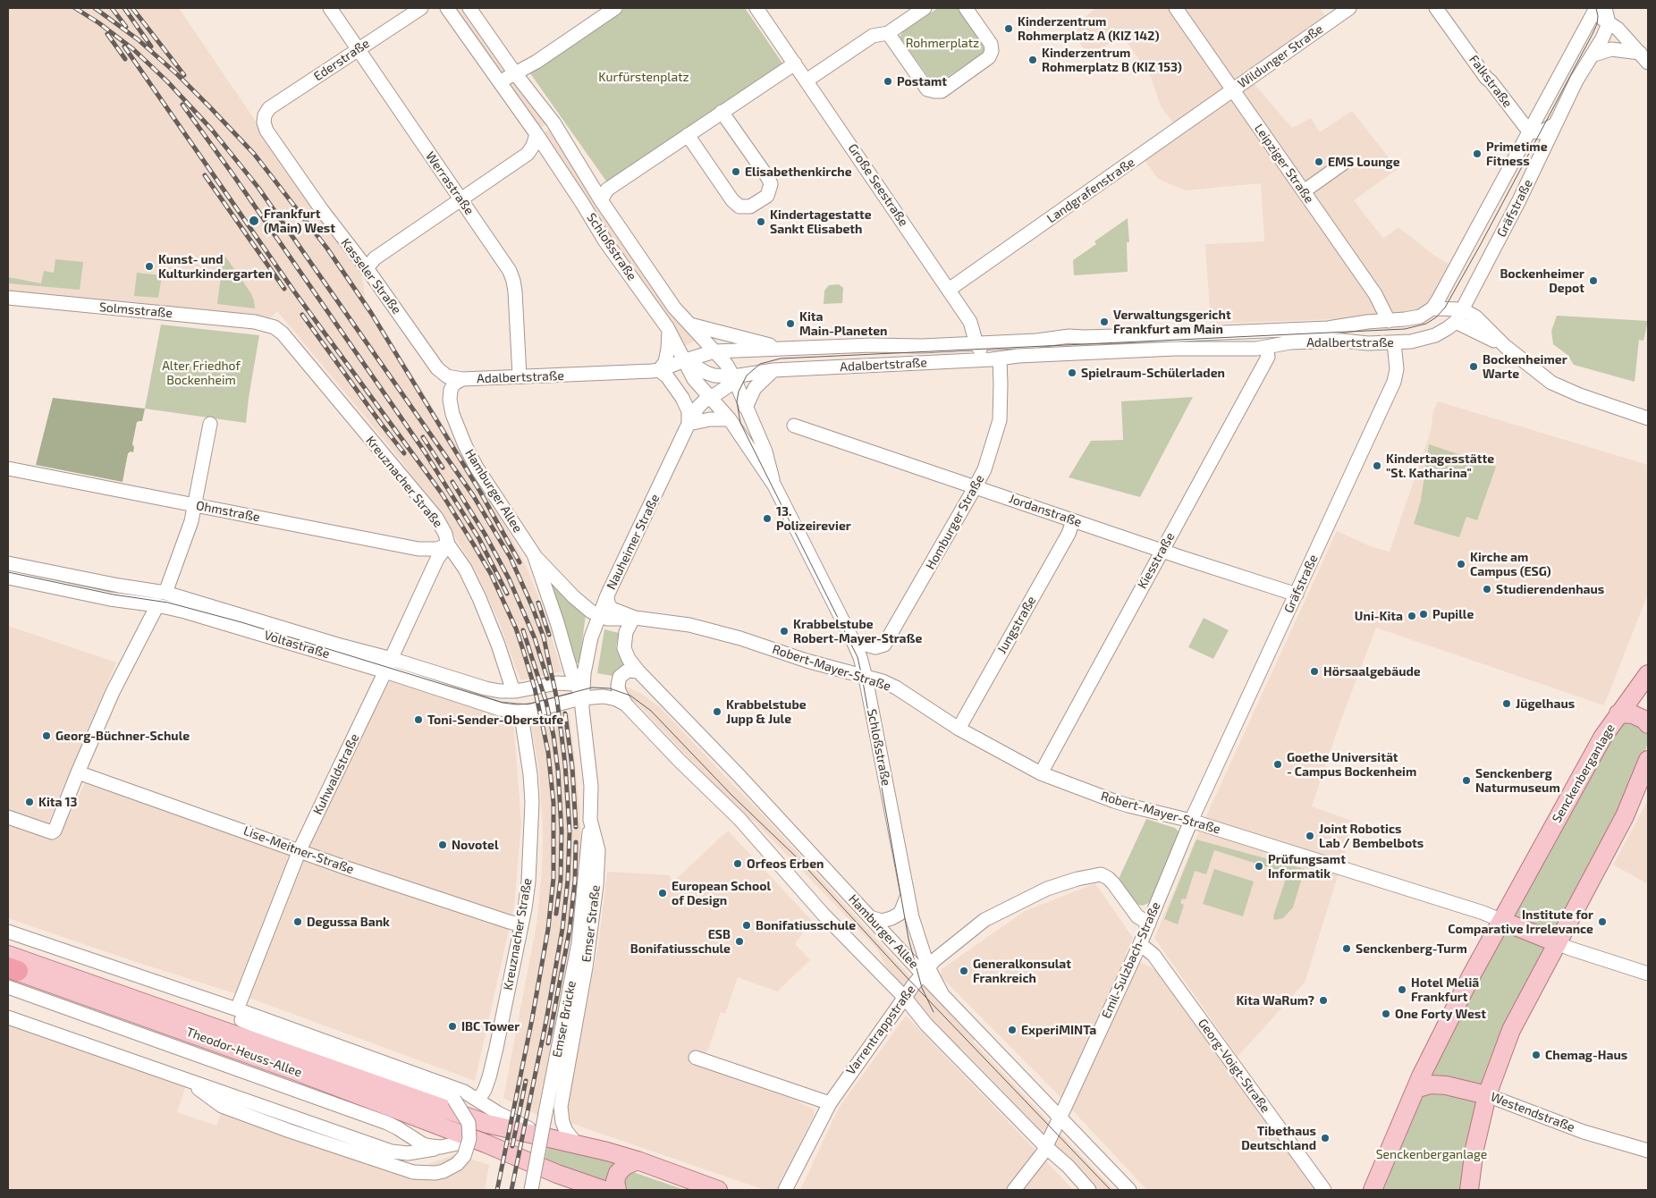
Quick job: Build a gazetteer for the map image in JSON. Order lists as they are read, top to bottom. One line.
{"streets":{"main road":["Robert-Mayer-Straße","Senckenberganlage","Theodor-Heuss-Allee","Westendstraße"],"street":["Wildunger Straße","Ederstraße","Falkstraße","Leipziger Straße","Werrastraße","Große Seestraße","Landgrafenstraße","Gräfstraße","Schloßstraße","Kasseler Straße","Solmsstraße","Adalbertstraße","Kreuznacher Straße","Hamburger Allee","Jordanstraße","Ohmstraße","Homburger Straße","Nauheimer Straße","Kiesstraße","Jungstraße","Voltastraße","Kuhwaldstraße","Lise-Meitner-Straße","Emser Straße","Emil-Sulzbach-Straße","Emser Brücke","Varrentrappstraße","Georg-Voigt-Straße"]},"crossings":[["Wildunger Straße","Leipziger Straße"],["Wildunger Straße","Landgrafenstraße"],["Ederstraße","Werrastraße"],["Ederstraße","Kasseler Straße"],["Falkstraße","Gräfstraße"],["Leipziger Straße","Landgrafenstraße"],["Leipziger Straße","Adalbertstraße"],["Werrastraße","Adalbertstraße"],["Große Seestraße","Landgrafenstraße"],["Große Seestraße","Adalbertstraße"],["Große Seestraße","Homburger Straße"],["Gräfstraße","Adalbertstraße"],["Gräfstraße","Jordanstraße"],["Gräfstraße","Robert-Mayer-Straße"],["Gräfstraße","Emil-Sulzbach-Straße"],["Schloßstraße","Adalbertstraße"],["Schloßstraße","Hamburger Allee"],["Schloßstraße","Homburger Straße"],["Schloßstraße","Nauheimer Straße"],["Schloßstraße","Robert-Mayer-Straße"],["Schloßstraße","Emil-Sulzbach-Straße"],["Schloßstraße","Varrentrappstraße"],["Kasseler Straße","Adalbertstraße"],["Kasseler Straße","Hamburger Allee"],["Solmsstraße","Kreuznacher Straße"],["Adalbertstraße","Hamburger Allee"],["Adalbertstraße","Homburger Straße"],["Adalbertstraße","Nauheimer Straße"],["Adalbertstraße","Kiesstraße"],["Kreuznacher Straße","Ohmstraße"],["Kreuznacher Straße","Voltastraße"],["Kreuznacher Straße","Kuhwaldstraße"],["Kreuznacher Straße","Lise-Meitner-Straße"],["Kreuznacher Straße","Theodor-Heuss-Allee"],["Hamburger Allee","Nauheimer Straße"],["Hamburger Allee","Voltastraße"],["Hamburger Allee","Robert-Mayer-Straße"],["Hamburger Allee","Emser Straße"],["Hamburger Allee","Varrentrappstraße"],["Jordanstraße","Homburger Straße"],["Jordanstraße","Kiesstraße"],["Jordanstraße","Jungstraße"],["Ohmstraße","Kuhwaldstraße"],["Nauheimer Straße","Voltastraße"],["Nauheimer Straße","Robert-Mayer-Straße"],["Nauheimer Straße","Emser Straße"],["Kiesstraße","Robert-Mayer-Straße"],["Jungstraße","Robert-Mayer-Straße"],["Voltastraße","Kuhwaldstraße"],["Voltastraße","Emser Straße"],["Robert-Mayer-Straße","Senckenberganlage"],["Robert-Mayer-Straße","Emil-Sulzbach-Straße"],["Senckenberganlage","Westendstraße"],["Kuhwaldstraße","Lise-Meitner-Straße"],["Kuhwaldstraße","Theodor-Heuss-Allee"],["Emser Straße","Emser Brücke"],["Emser Straße","Theodor-Heuss-Allee"],["Emil-Sulzbach-Straße","Varrentrappstraße"],["Emil-Sulzbach-Straße","Georg-Voigt-Straße"]],"parks":["Rohmerplatz","Kurfürstenplatz","Alter Friedhof Bockenheim","Senckenberganlage"],"places":["Kinderzentrum Rohmerplatz A (KIZ 142)","Kinderzentrum Rohmerplatz B (KIZ 153)","Postamt","Primetime Fitness","EMS Lounge","Elisabethenkirche","Frankfurt (Main) West","Kindertagestatte Sankt Elisabeth","Kunst- und Kulturkindergarten","Bockenheimer Depot","Verwaltungsgericht Frankfurt am Main","Kita Main-Planeten","Bockenheimer Warte","Spielraum-Schülerladen","Kindertagesstätte \"St. Katharina\"","13. Polizeirevier","Kirche am Campus (ESG)","Studierendenhaus","Pupille","Uni-Kita","Krabbelstube Robert-Mayer-Straße","Hörsaalgebäude","Jügelhaus","Krabbelstube Jupp & Jule","Toni-Sender-Oberstufe","Georg-Büchner-Schule","Goethe Universität - Campus Bockenheim","Senckenberg Naturmuseum","Kita 13","Joint Robotics Lab / Bembelbots","Novotel","Orfeos Erben","Prüfungsamt Informatik","European School of Design","Degussa Bank","Institute for Comparative Irrelevance","Bonifatiusschule","ESB Bonifatiusschule","Senckenberg-Turm","Generalkonsulat Frankreich","Hotel Meliã Frankfurt","Kita WaRum?","One Forty West","IBC Tower","ExperiMINTa","Chemag-Haus","Tibethaus Deutschland"]}
